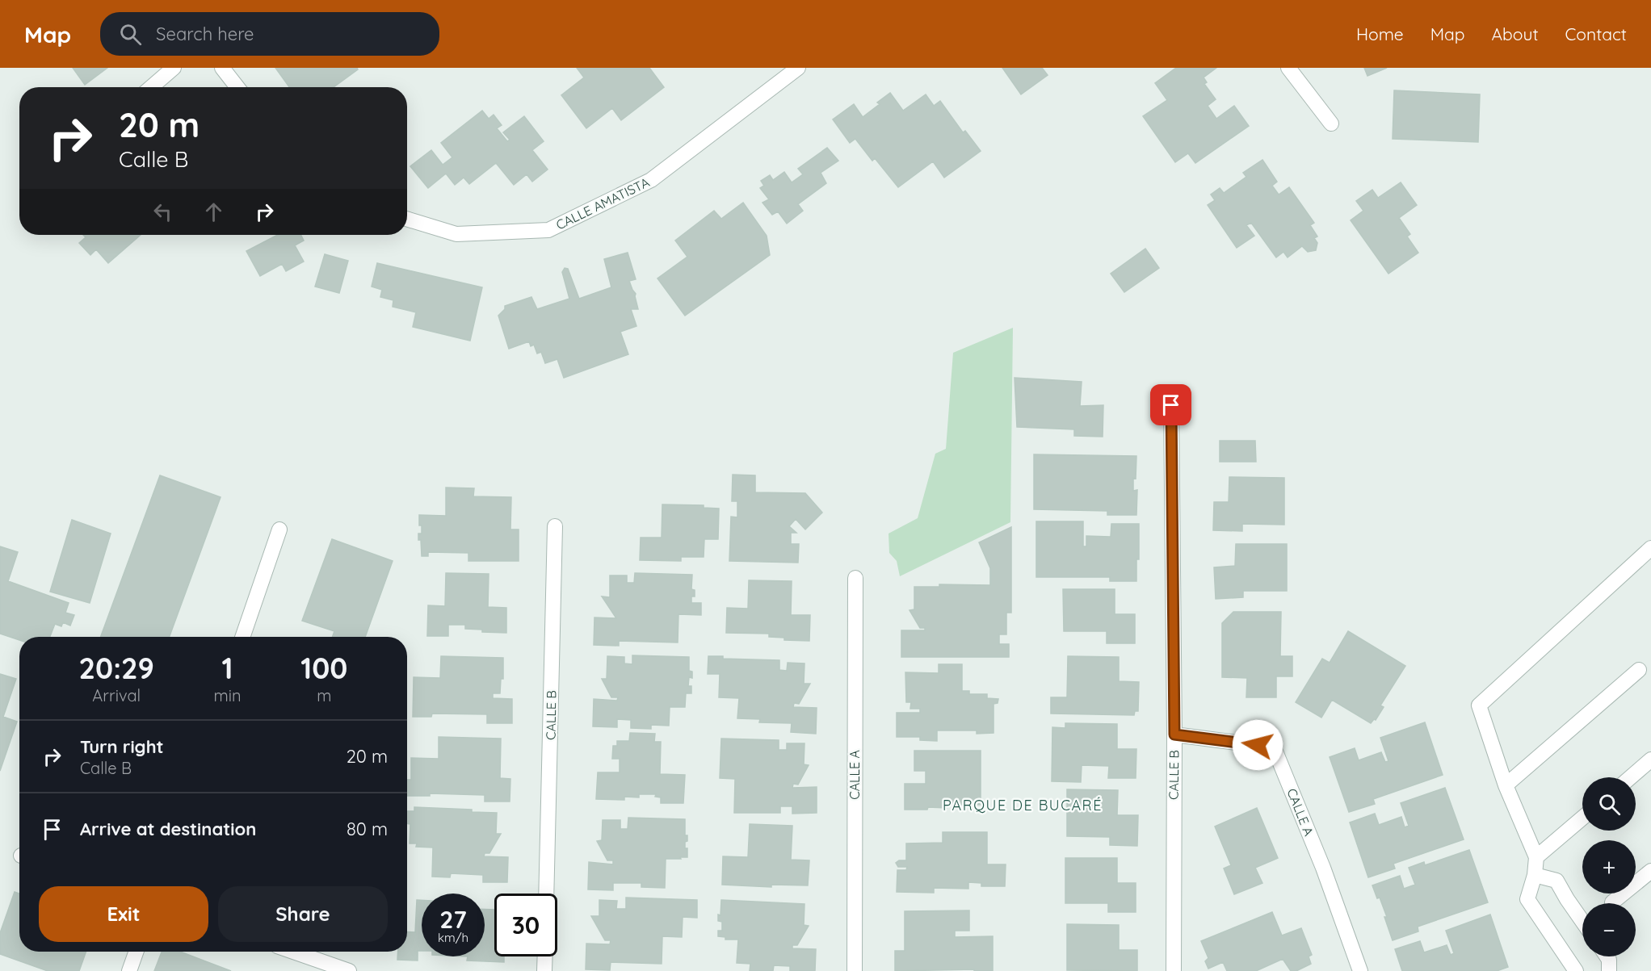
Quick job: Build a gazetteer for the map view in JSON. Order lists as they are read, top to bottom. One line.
{"streets":{"street":["CALLE AMATISTA","CALLE B","CALLE A"]},"crossings":[["CALLE B","CALLE A"]],"districts":["PARQUE DE BUCARÉ"],"page":{"header":"Map","search":"Search here","nav":["Home","Map","About","Contact"],"turn":["20 m","Calle B"],"eta":["20:29","Arrival","1","min","100","m"],"list":[{"name":"Turn right","note":"Calle B","value":"20 m"},{"name":"Arrive at destination","value":"80 m"}],"map_buttons":["+","−"],"buttons":["Exit","Share"],"speed":"27 km/h","limit":"30"}}
